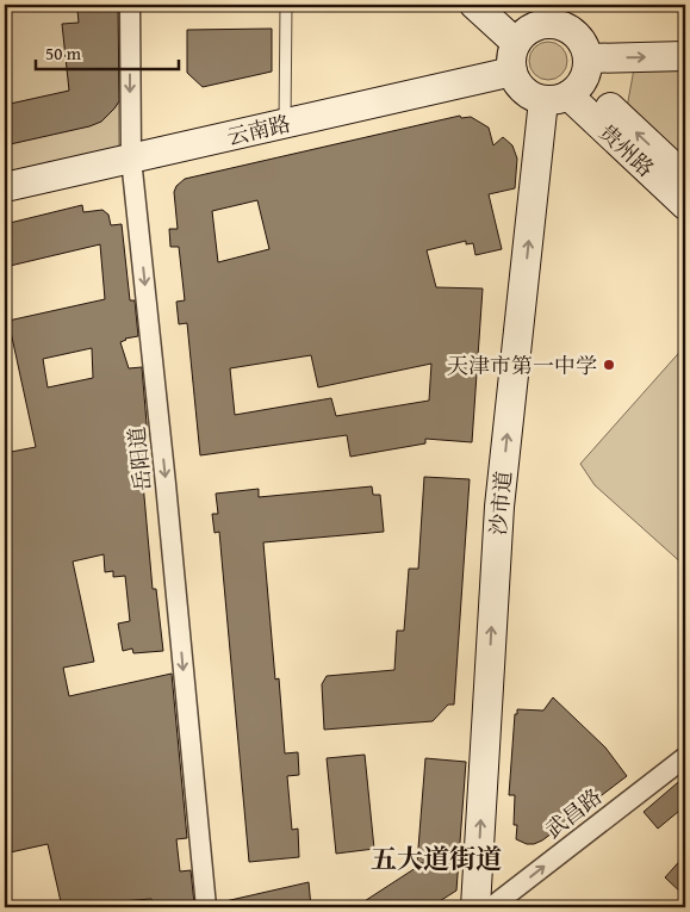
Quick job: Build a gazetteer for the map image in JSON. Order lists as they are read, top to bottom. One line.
{"streets":{"street":["云南路","贵州路","岳阳道","沙市道","武昌路"]},"crossings":[["云南路","贵州路"],["云南路","岳阳道"],["云南路","沙市道"],["贵州路","沙市道"]],"one_way":["岳阳道","沙市道","武昌路"],"districts":["五大道街道"],"places":["天津市第一中学"],"scale_bar":"50 m"}
